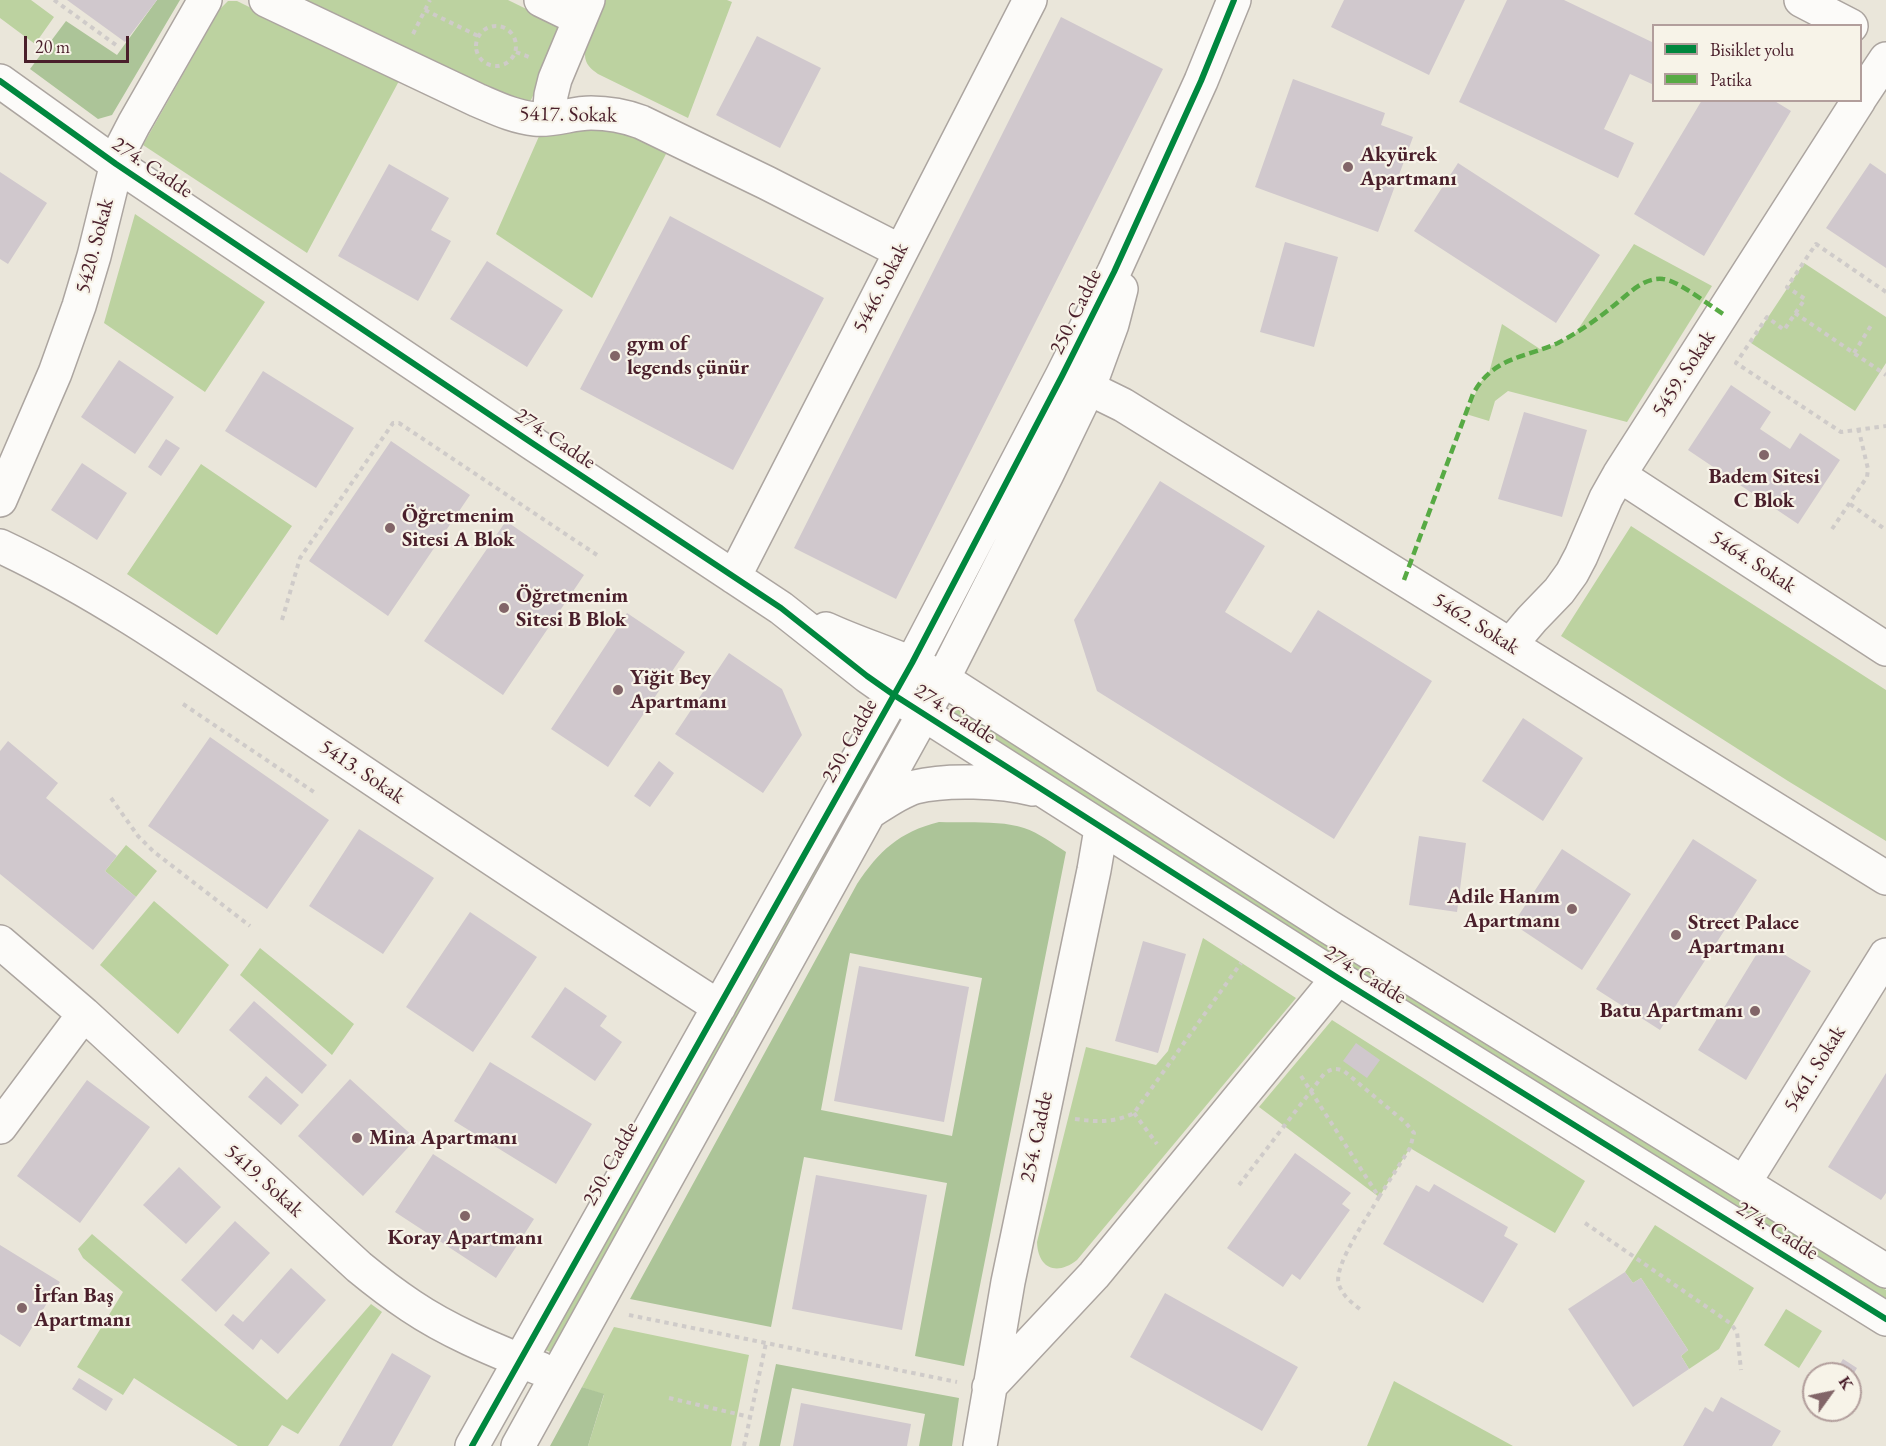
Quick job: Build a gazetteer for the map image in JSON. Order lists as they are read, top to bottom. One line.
{"streets":{"street":["5417. Sokak","274. Cadde","5420. Sokak","5446. Sokak","250. Cadde","5459. Sokak","5464. Sokak","5462. Sokak","5413. Sokak","5461. Sokak","254. Cadde","5419. Sokak"]},"crossings":[["5417. Sokak","5446. Sokak"],["274. Cadde","5420. Sokak"],["274. Cadde","5446. Sokak"],["274. Cadde","250. Cadde"],["274. Cadde","5461. Sokak"],["274. Cadde","254. Cadde"],["250. Cadde","5462. Sokak"],["250. Cadde","5413. Sokak"],["250. Cadde","5419. Sokak"],["5459. Sokak","5464. Sokak"],["5459. Sokak","5462. Sokak"]],"places":["Akyürek Apartmanı","gym of legends çünür","Badem Sitesi C Blok","Öğretmenim Sitesi A Blok","Öğretmenim Sitesi B Blok","Yiğit Bey Apartmanı","Adile Hanım Apartmanı","Street Palace Apartmanı","Batu Apartmanı","Mina Apartmanı","Koray Apartmanı","İrfan Baş Apartmanı"],"legend":["Bisiklet yolu","Patika"],"scale_bar":"20 m","north":"top right"}
